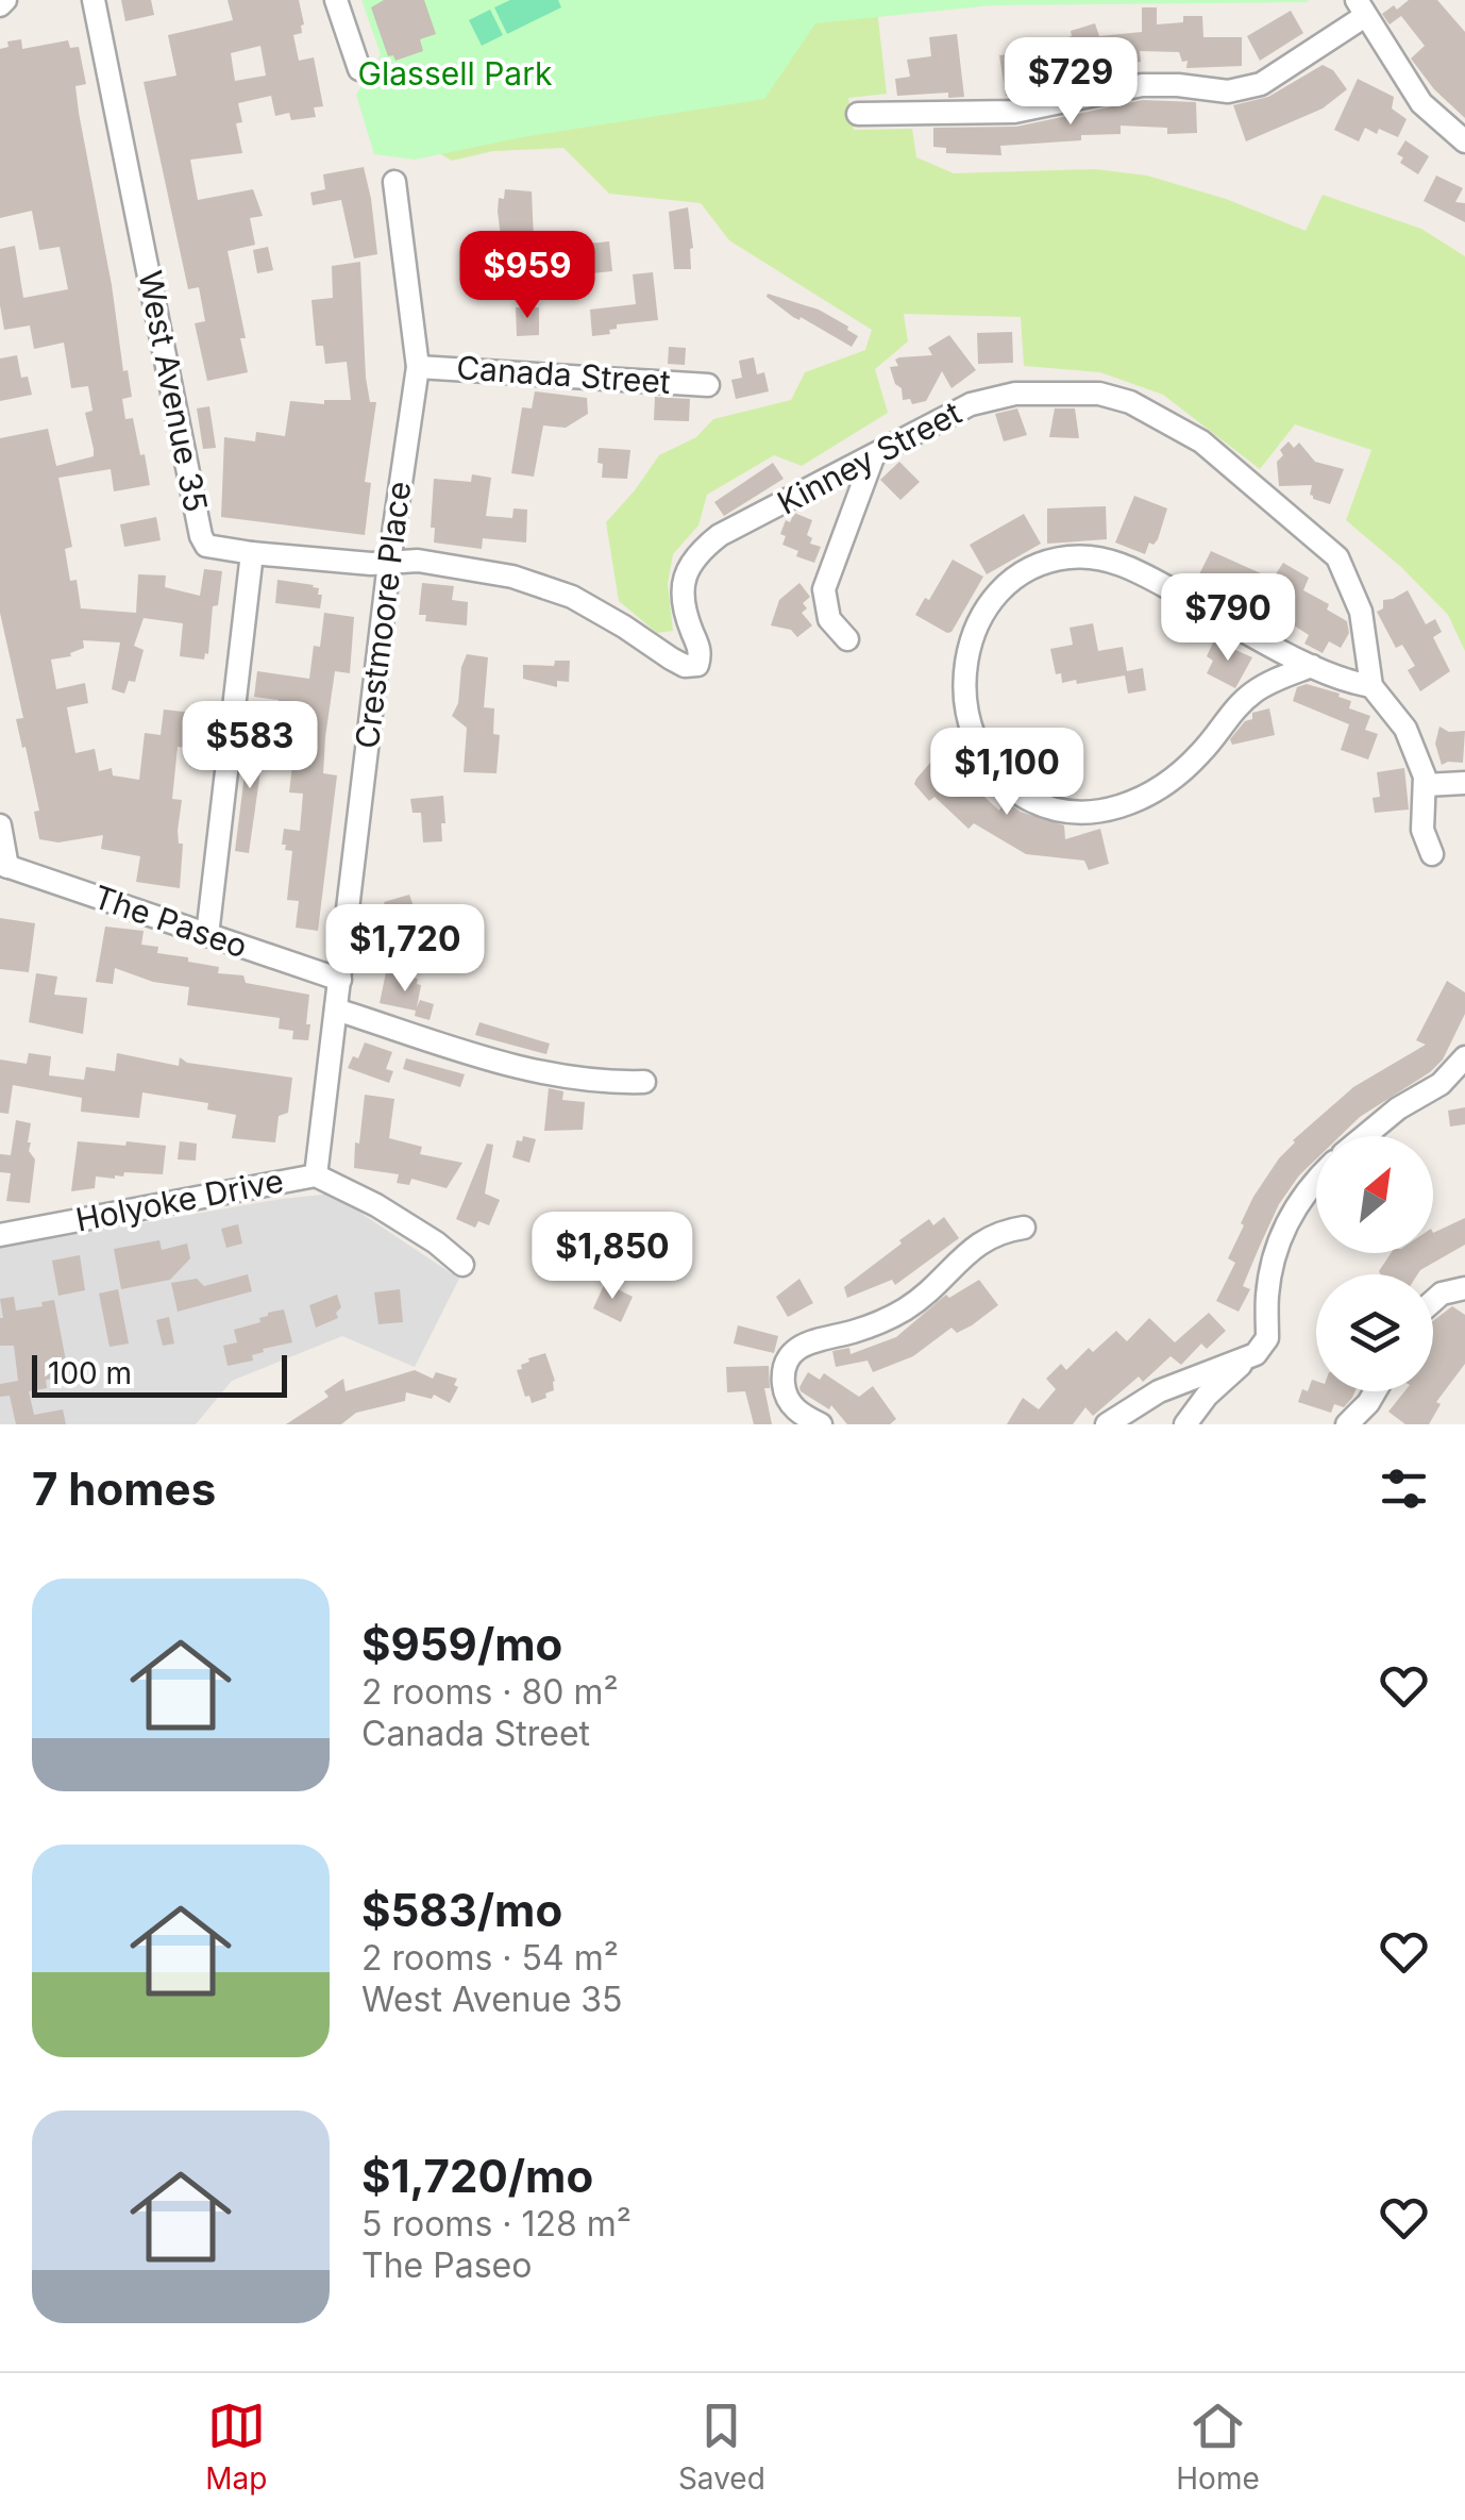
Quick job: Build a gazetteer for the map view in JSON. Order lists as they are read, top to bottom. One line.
{"streets":{"street":["Canada Street","West Avenue 35","Kinney Street","Crestmoore Place","The Paseo","Holyoke Drive"]},"crossings":[["Canada Street","Crestmoore Place"],["West Avenue 35","Kinney Street"],["Kinney Street","Crestmoore Place"],["Crestmoore Place","The Paseo"],["Crestmoore Place","Holyoke Drive"]],"parks":["Glassell Park"],"scale_bar":"100 m","north":"top right","page":{"price":["$729","$959","$790","$583","$1,100","$1,720","$1,850"],"scale":"100 m","heading":"7 homes","list":[{"name":"$959/mo","note":"2 rooms · 80 m² · Canada Street"},{"name":"$583/mo","note":"2 rooms · 54 m² · West Avenue 35"},{"name":"$1,720/mo","note":"5 rooms · 128 m² · The Paseo"}],"tabs":["Map","Saved","Home"]}}
